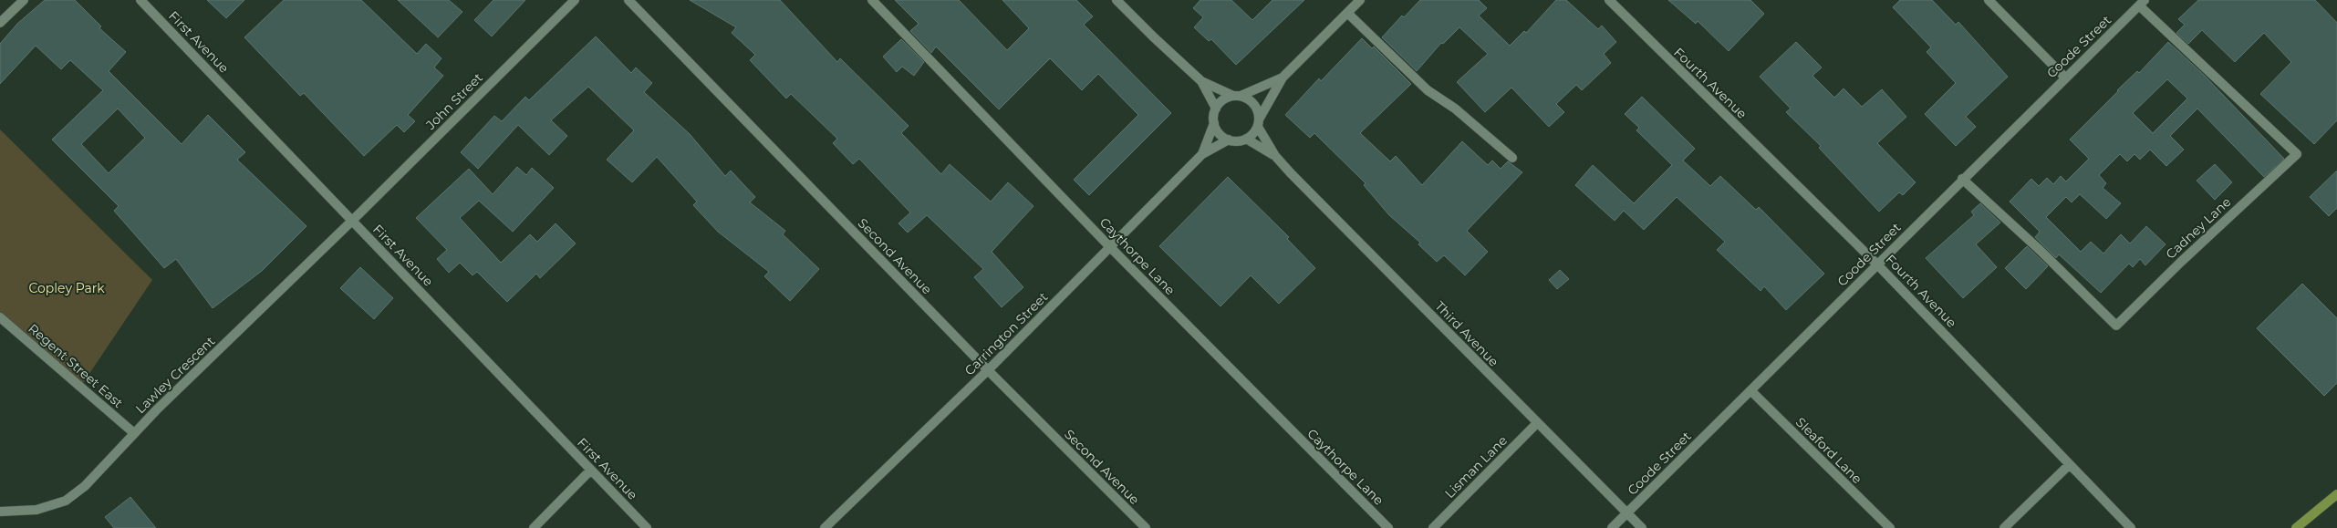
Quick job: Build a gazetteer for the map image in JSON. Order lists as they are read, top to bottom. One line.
{"streets":{"street":["First Avenue","Coode Street","Fourth Avenue","John Street","Cadney Lane","Second Avenue","Caythorpe Lane","Carrington Street","Third Avenue","Regent Street East","Lawley Crescent","Sleaford Lane","Lisman Lane"]},"crossings":[["First Avenue","John Street"],["First Avenue","Lawley Crescent"],["Coode Street","Fourth Avenue"],["Coode Street","Cadney Lane"],["Coode Street","Third Avenue"],["Coode Street","Sleaford Lane"],["John Street","Lawley Crescent"],["Second Avenue","Carrington Street"],["Caythorpe Lane","Carrington Street"],["Carrington Street","Third Avenue"],["Third Avenue","Lisman Lane"],["Regent Street East","Lawley Crescent"]],"parks":["Copley Park"]}
